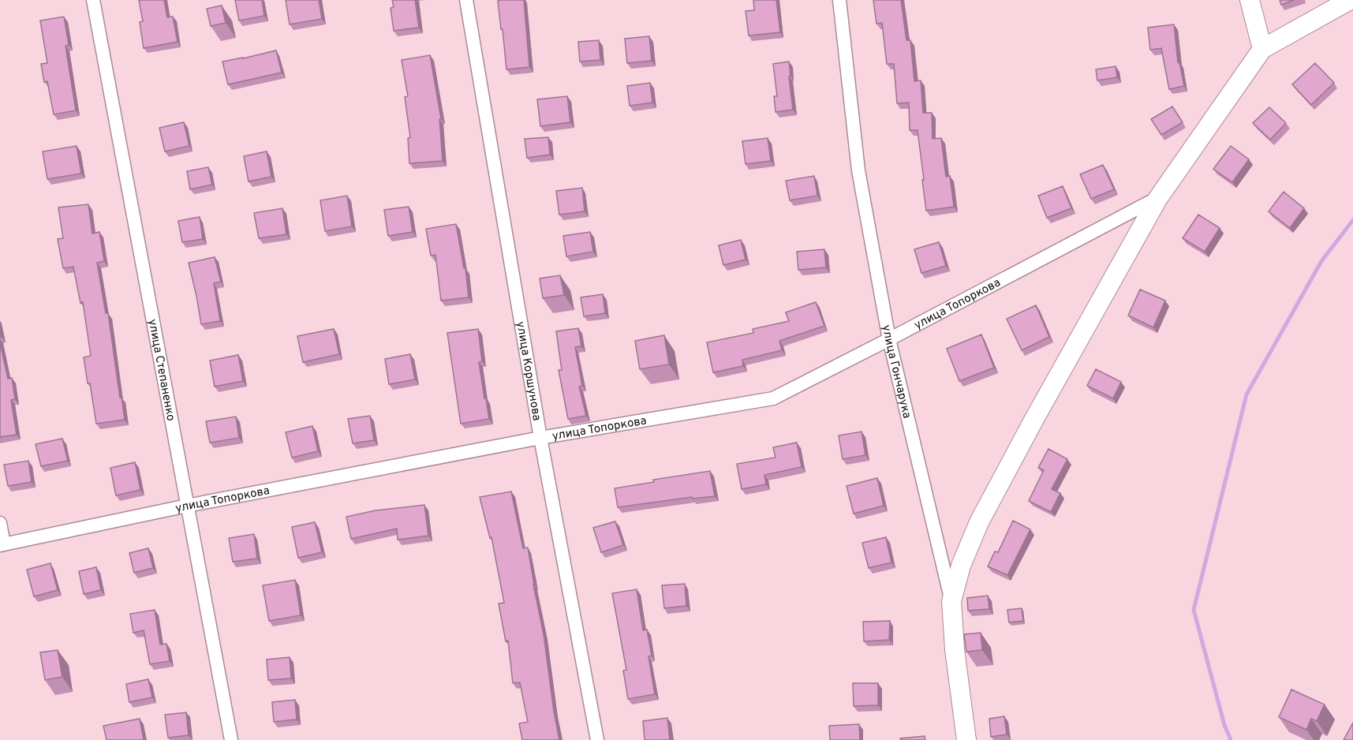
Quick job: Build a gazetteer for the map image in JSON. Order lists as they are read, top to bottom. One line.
{"streets":{"street":["улица Топоркова","улица Степаненко","улица Коршунова","улица Гончарука"]},"crossings":[["улица Топоркова","улица Степаненко"],["улица Топоркова","улица Коршунова"],["улица Топоркова","улица Гончарука"]]}
